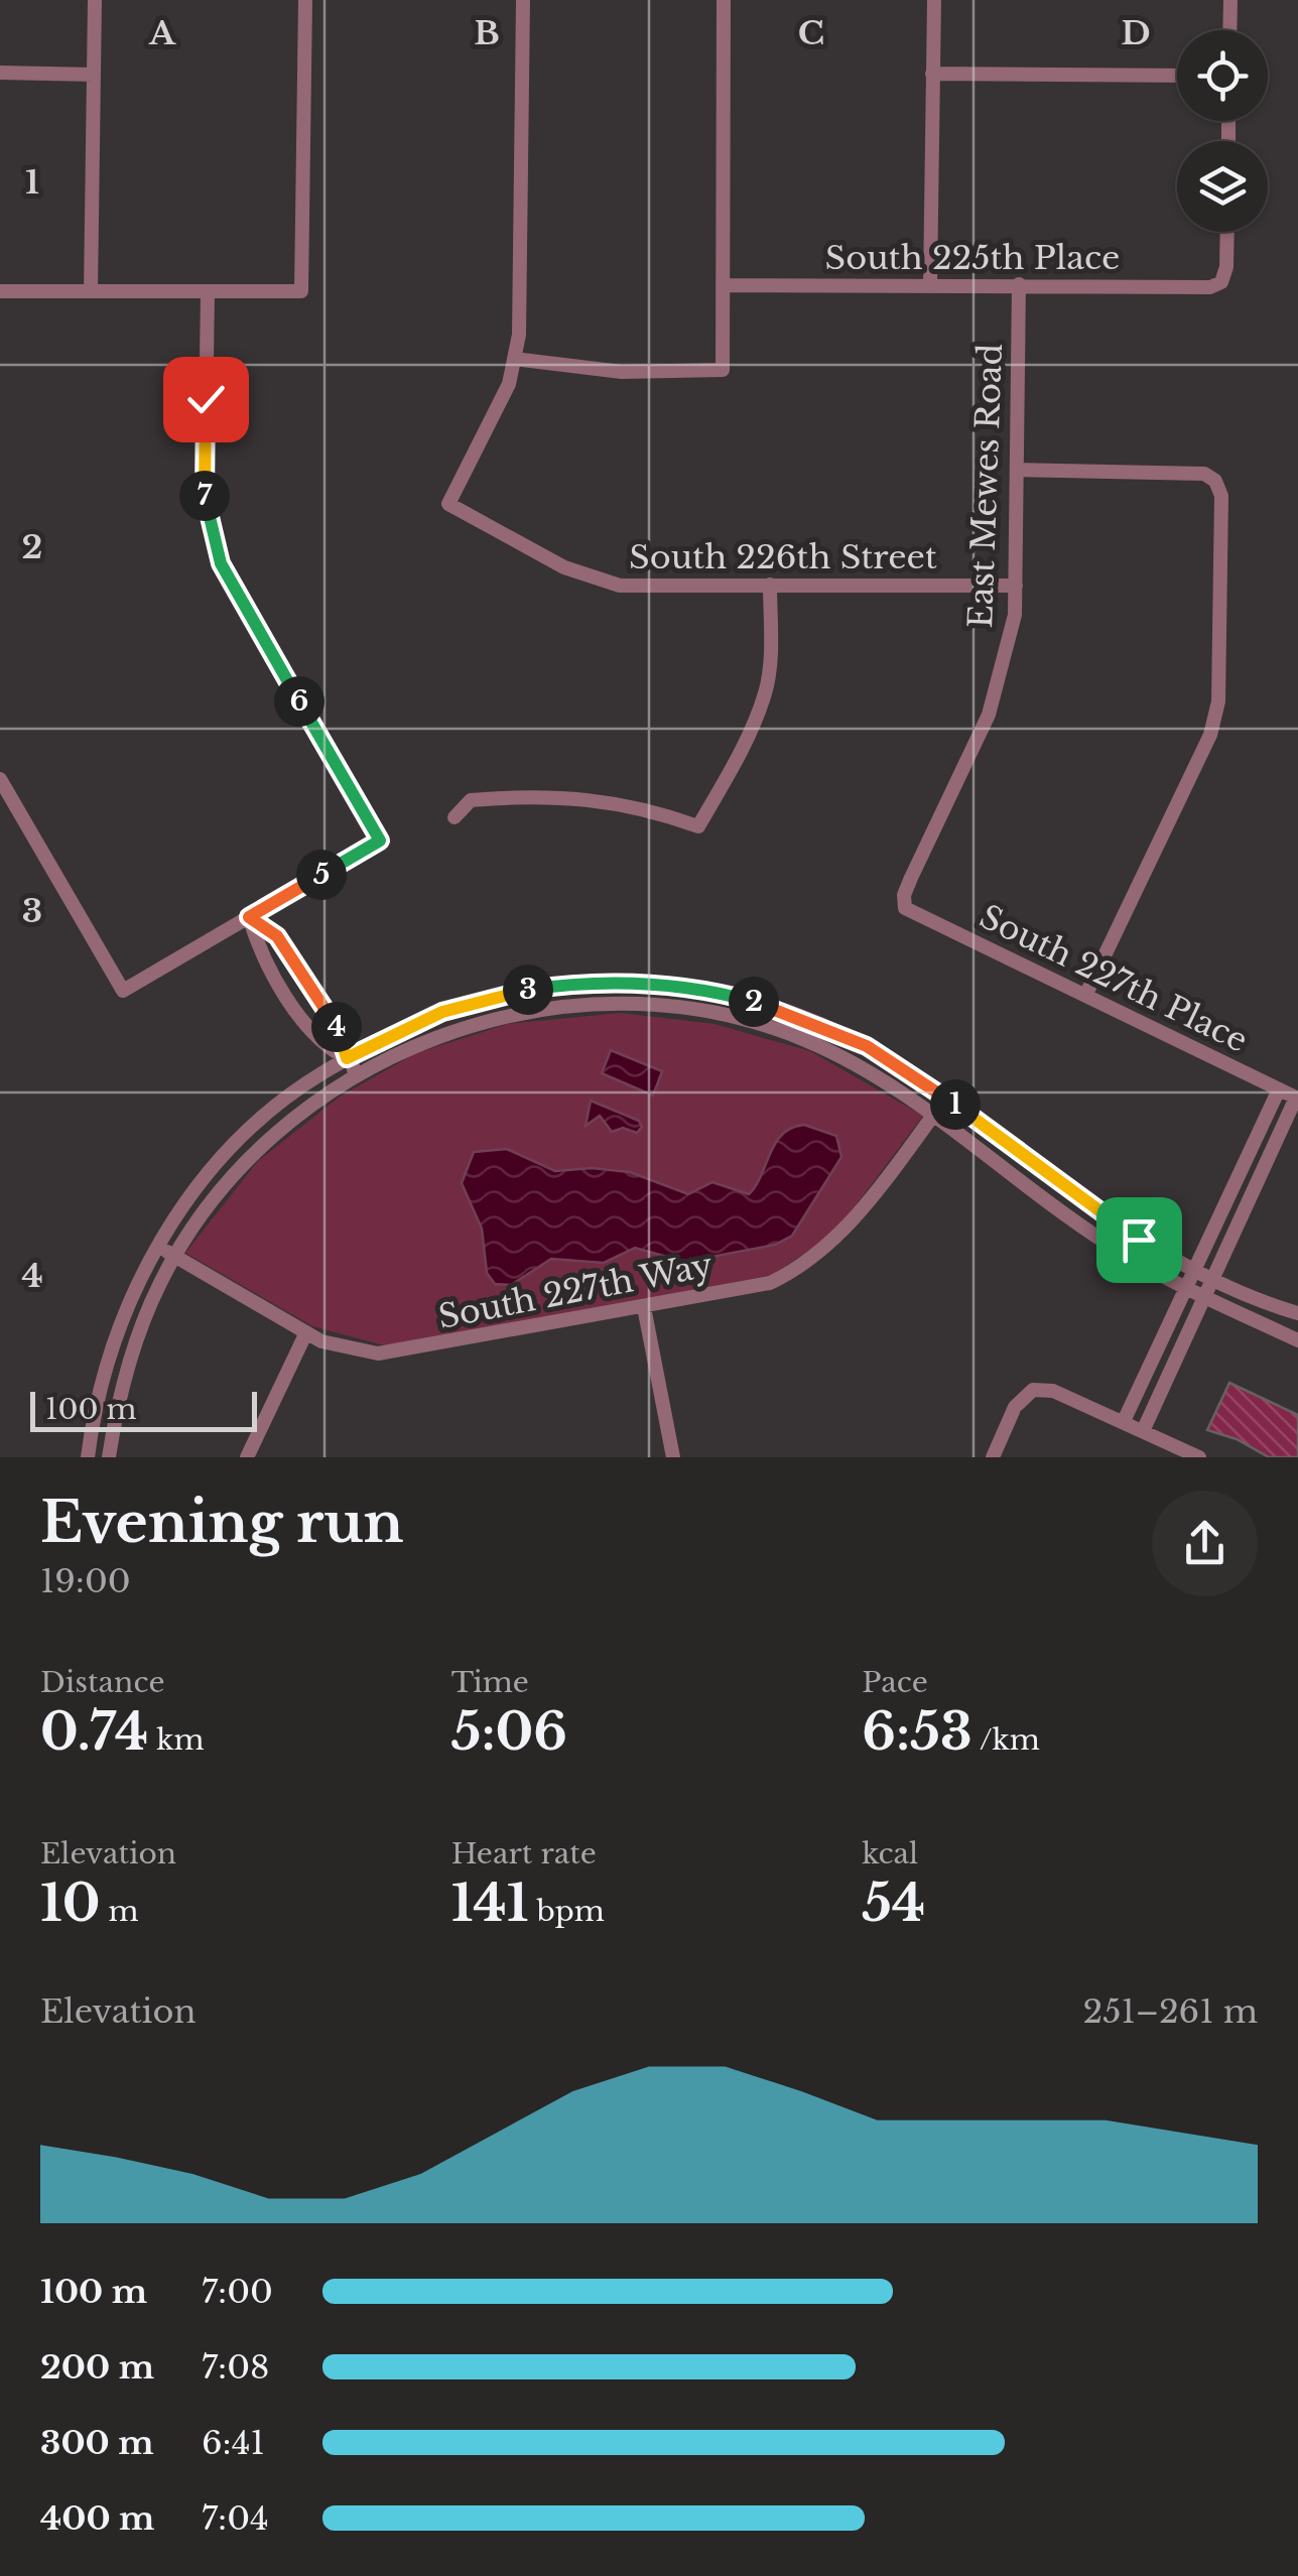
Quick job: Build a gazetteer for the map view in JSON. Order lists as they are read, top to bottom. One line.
{"streets":{"street":["South 225th Place","East Mewes Road","South 226th Street","South 227th Place","South 227th Way"]},"crossings":[["South 225th Place","East Mewes Road"],["East Mewes Road","South 226th Street"],["East Mewes Road","South 227th Place"]],"scale_bar":"100 m","page":{"pins":["7","6","5","3","2","4","1"],"scale":"100 m","heading":["Evening run","19:00"],"stats":[["Distance","0.74 km"],["Time","5:06"],["Pace","6:53 /km"],["Elevation","10 m"],["Heart rate","141 bpm"],["kcal","54"]],"chart":["Elevation","251–261 m"],"list":[{"name":"100 m","note":"7:00"},{"name":"200 m","note":"7:08"},{"name":"300 m","note":"6:41"},{"name":"400 m","note":"7:04"}]},"grid":{"columns":["A","B","C","D"],"rows":["1","2","3","4"]}}
